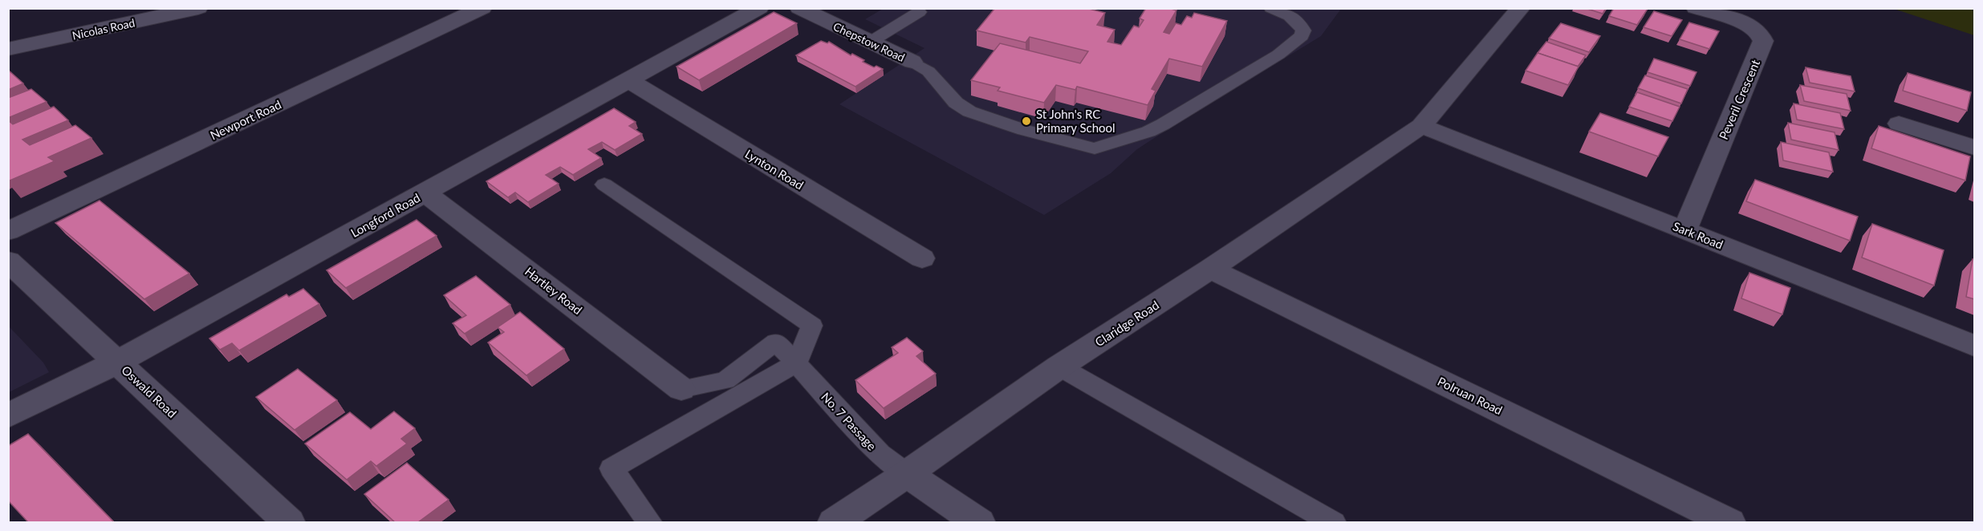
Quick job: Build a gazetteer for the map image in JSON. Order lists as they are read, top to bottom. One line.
{"streets":{"street":["Nicolas Road","Chepstow Road","Peveril Crescent","Newport Road","Lynton Road","Longford Road","Sark Road","Hartley Road","Claridge Road","Oswald Road","Polruan Road"],"lane":["No. 7 Passage"]},"crossings":[["Peveril Crescent","Sark Road"],["Lynton Road","Longford Road"],["Longford Road","Hartley Road"],["Longford Road","Oswald Road"],["Sark Road","Claridge Road"],["Hartley Road","No. 7 Passage"],["Claridge Road","Polruan Road"],["Claridge Road","No. 7 Passage"]],"places":["St John's RC Primary School"]}
